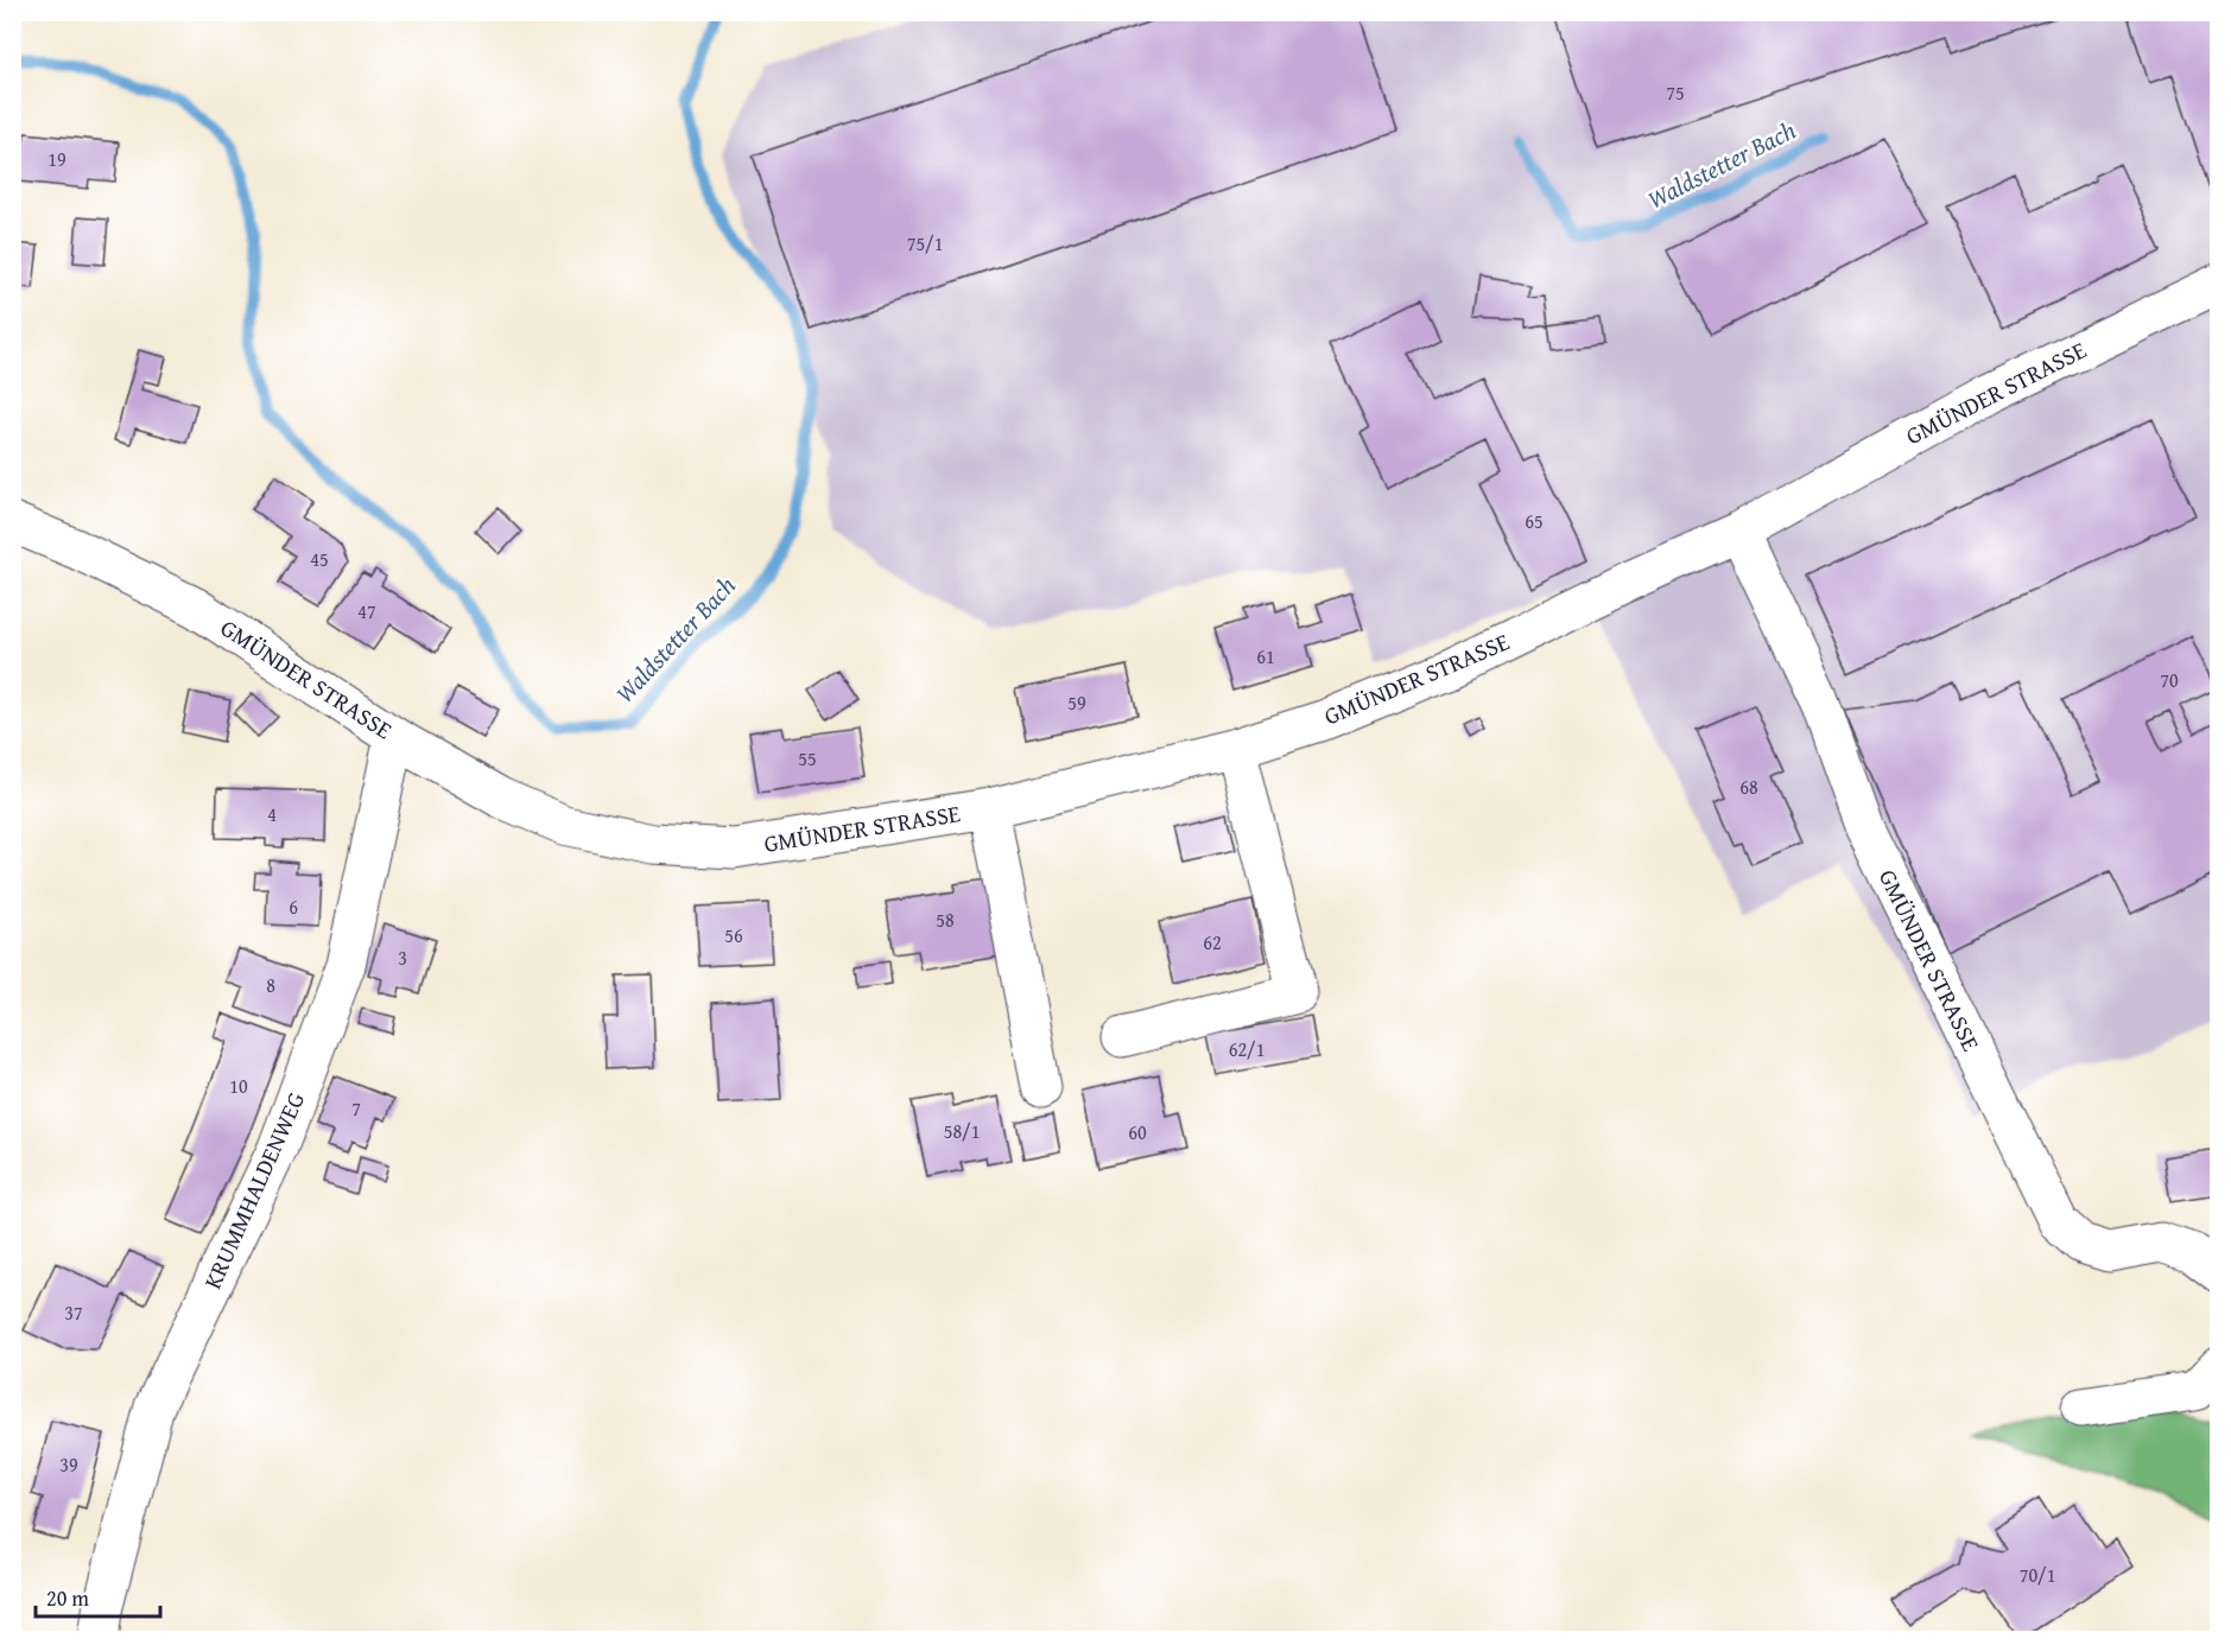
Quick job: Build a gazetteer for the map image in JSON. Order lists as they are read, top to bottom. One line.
{"streets":{"street":["GMÜNDER STRASSE","KRUMMHALDENWEG"]},"crossings":[["GMÜNDER STRASSE","KRUMMHALDENWEG"]],"water":["Waldstetter Bach"],"house_numbers":["75","19","75/1","65","45","47","61","70","59","55","68","4","6","58","56","62","3","8","62/1","10","7","58/1","60","37","39","70/1"],"scale_bar":"20 m"}
